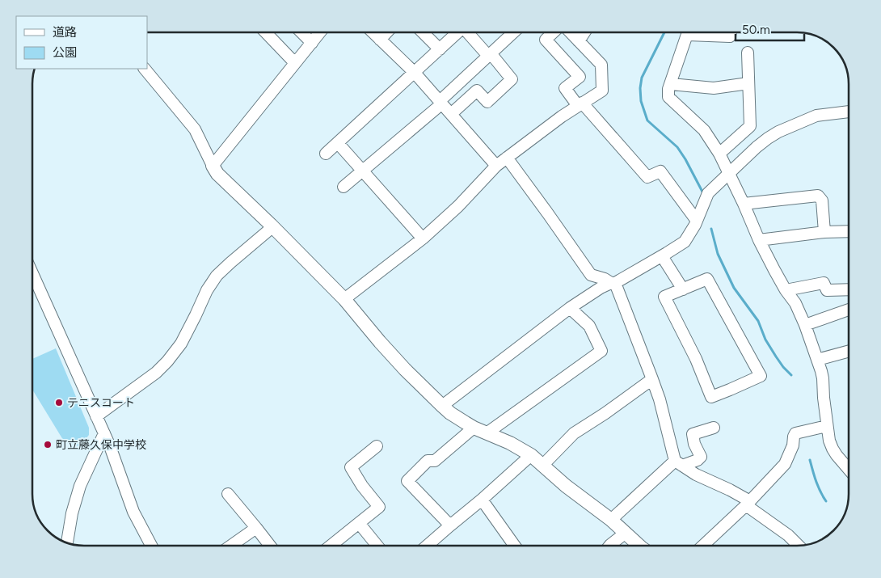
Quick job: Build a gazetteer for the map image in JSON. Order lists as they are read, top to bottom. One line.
{"places":["テニスコート","町立藤久保中学校"],"legend":["道路","公園"],"scale_bar":"50 m"}
